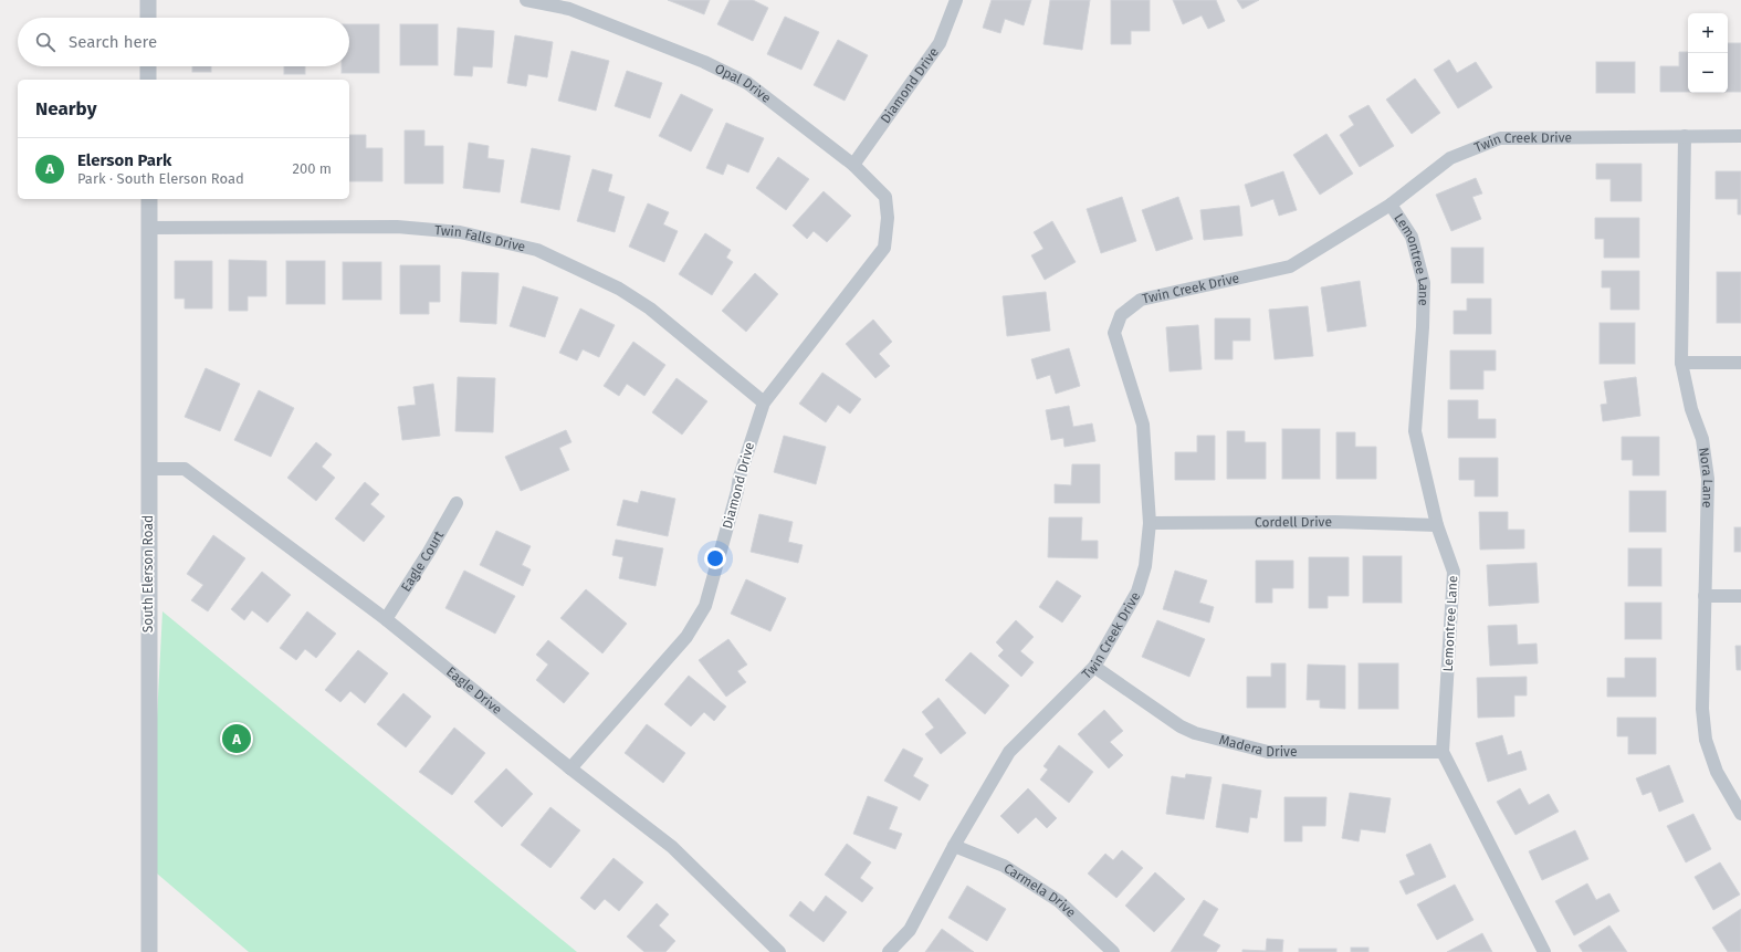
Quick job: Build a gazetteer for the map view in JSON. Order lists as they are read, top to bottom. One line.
{"streets":{"street":["Opal Drive","Diamond Drive","Twin Creek Drive","Twin Falls Drive","Lemontree Lane","Nora Lane","Cordell Drive","Eagle Court","South Elerson Road","Eagle Drive","Madera Drive","Carmela Drive"]},"crossings":[["Opal Drive","Diamond Drive"],["Diamond Drive","Twin Falls Drive"],["Diamond Drive","Eagle Drive"],["Twin Creek Drive","Lemontree Lane"],["Twin Creek Drive","Nora Lane"],["Twin Creek Drive","Cordell Drive"],["Twin Creek Drive","Madera Drive"],["Twin Creek Drive","Carmela Drive"],["Twin Falls Drive","South Elerson Road"],["Lemontree Lane","Cordell Drive"],["Lemontree Lane","Madera Drive"],["Eagle Court","Eagle Drive"],["South Elerson Road","Eagle Drive"]],"page":{"map_buttons":["+","−"],"search":"Search here","heading":"Nearby","list":[{"mark":"A","name":"Elerson Park","note":"Park · South Elerson Road","value":"200 m"}],"pins":"A"}}
